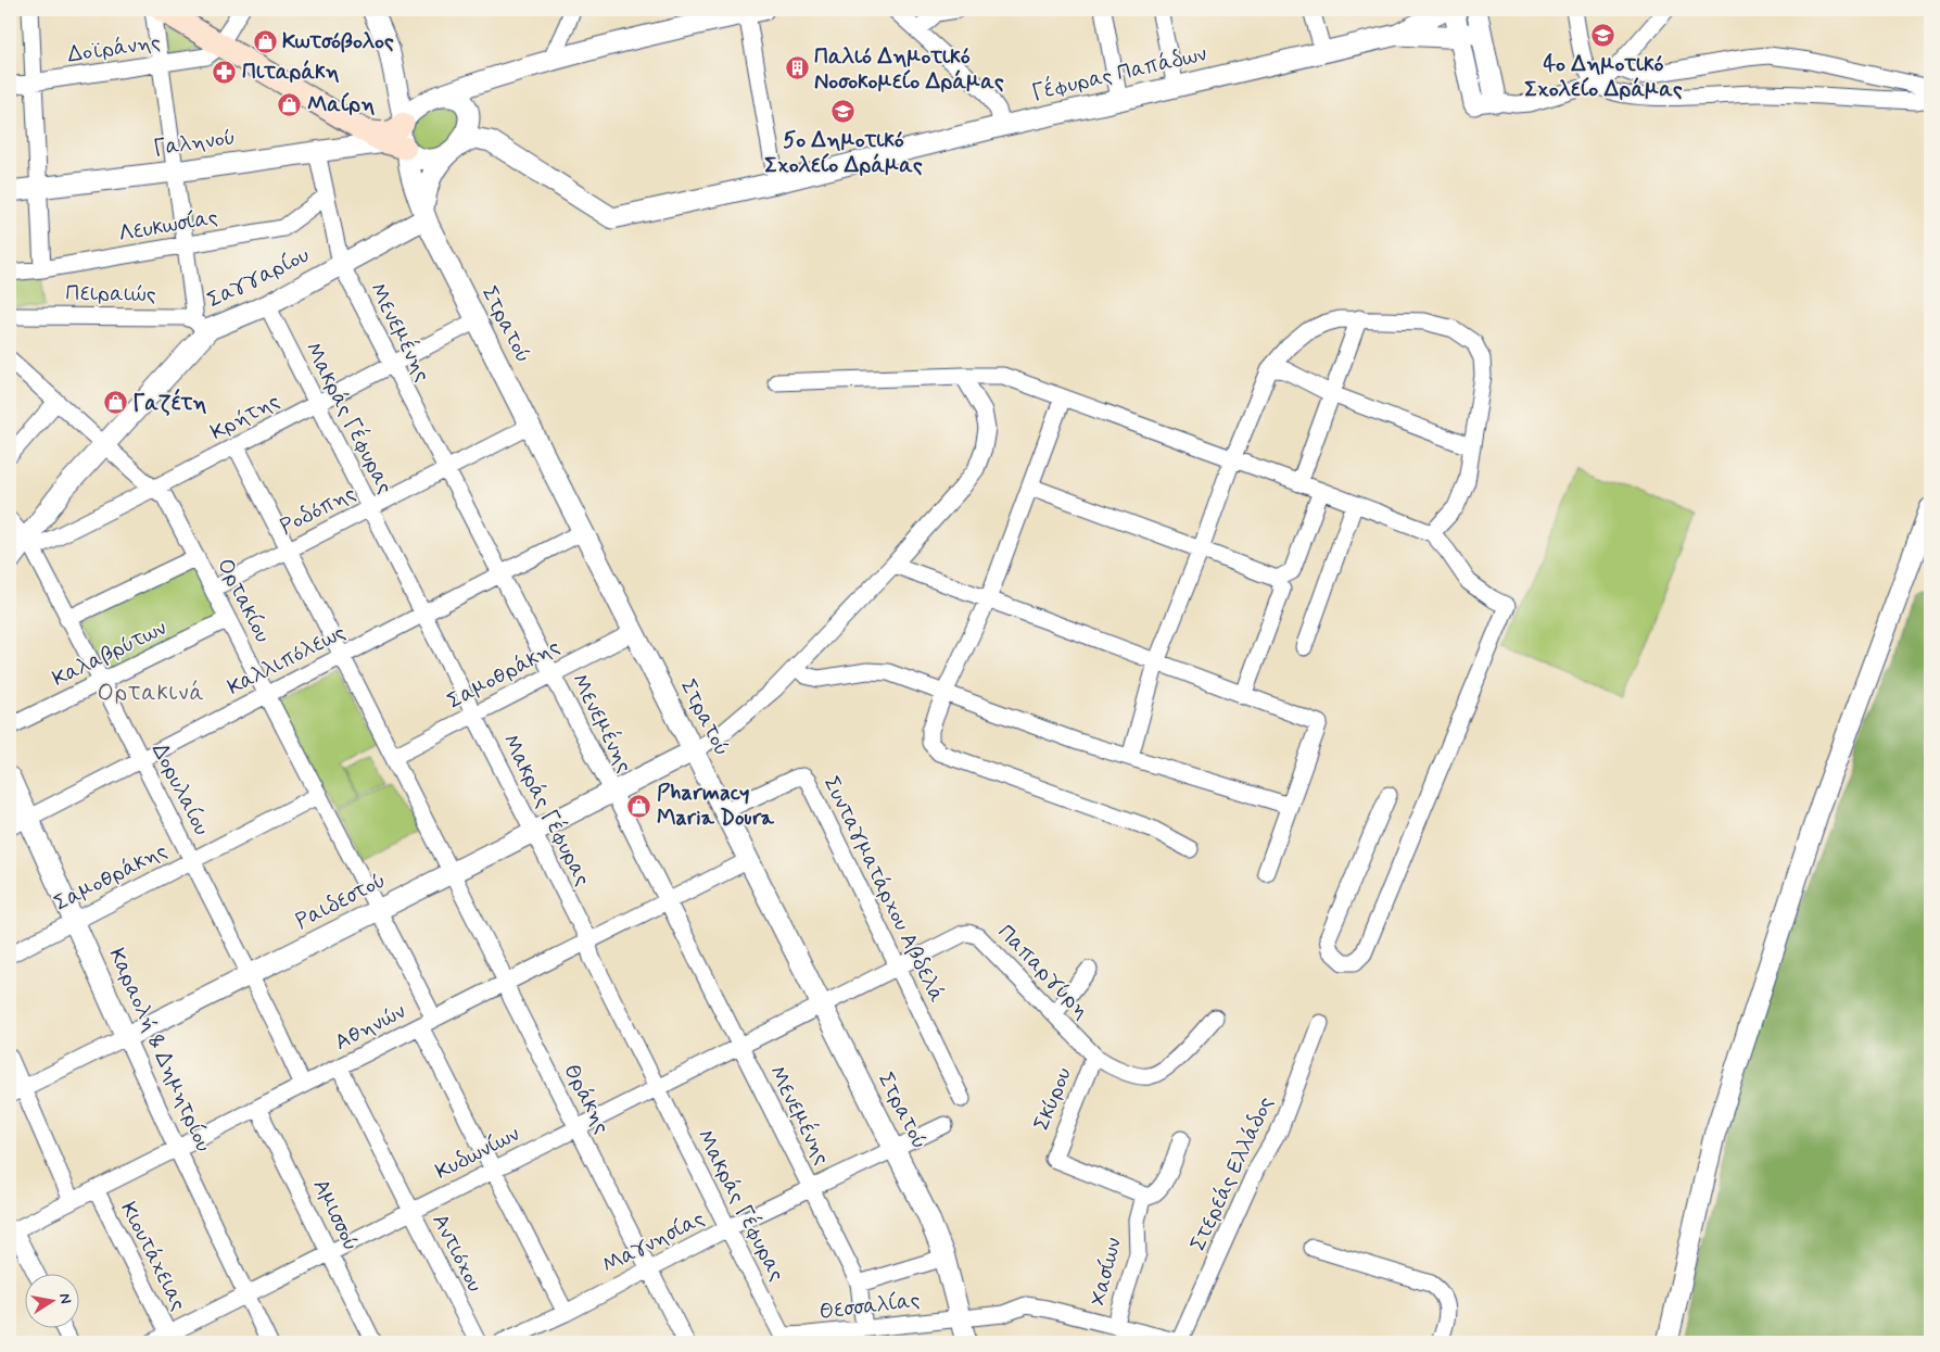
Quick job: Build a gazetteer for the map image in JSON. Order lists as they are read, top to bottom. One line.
{"streets":{"street":["Δοϊράνης","Γέφυρας Παπάδων","Γαληνού","Λευκωσίας","Σαγγαρίου","Πειραιώς","Στρατού","Μενεμένης","Κρήτης","Μακράς Γέφυρας","Ροδόπης","Ορτακίου","Καλαβρύτων","Καλλιπόλεως","Σαμοθράκης","Δορυλαίου","Συνταγματάρχου Αβδελά","Ραιδεστού","Παπαργύρη","Αθηνών","Καραολή & Δημητρίου","Θράκης","Σκύρου","Κυδωνίων","Στερεάς Ελλάδος","Αμισσού","Μαγνησίας","Αντιόχου","Κιουτάχειας","Χασίων","Θεσσαλίας"]},"crossings":[["Γέφυρας Παπάδων","Γαληνού"],["Γέφυρας Παπάδων","Στρατού"],["Γαληνού","Στρατού"],["Γαληνού","Μενεμένης"],["Λευκωσίας","Μενεμένης"],["Σαγγαρίου","Πειραιώς"],["Σαγγαρίου","Στρατού"],["Σαγγαρίου","Μενεμένης"],["Σαγγαρίου","Κρήτης"],["Σαγγαρίου","Μακράς Γέφυρας"],["Σαγγαρίου","Ορτακίου"],["Σαγγαρίου","Δορυλαίου"],["Στρατού","Κρήτης"],["Στρατού","Ροδόπης"],["Στρατού","Καλλιπόλεως"],["Στρατού","Σαμοθράκης"],["Στρατού","Συνταγματάρχου Αβδελά"],["Στρατού","Ραιδεστού"],["Στρατού","Παπαργύρη"],["Στρατού","Αθηνών"],["Στρατού","Κυδωνίων"],["Στρατού","Μαγνησίας"],["Στρατού","Θεσσαλίας"],["Μενεμένης","Κρήτης"],["Μενεμένης","Ροδόπης"],["Μενεμένης","Καλλιπόλεως"],["Μενεμένης","Σαμοθράκης"],["Μενεμένης","Ραιδεστού"],["Μενεμένης","Αθηνών"],["Μενεμένης","Κυδωνίων"],["Μενεμένης","Μαγνησίας"],["Μενεμένης","Θεσσαλίας"],["Κρήτης","Μακράς Γέφυρας"],["Κρήτης","Ορτακίου"],["Κρήτης","Δορυλαίου"],["Κρήτης","Θράκης"],["Μακράς Γέφυρας","Ροδόπης"],["Μακράς Γέφυρας","Καλλιπόλεως"],["Μακράς Γέφυρας","Σαμοθράκης"],["Μακράς Γέφυρας","Ραιδεστού"],["Μακράς Γέφυρας","Αθηνών"],["Μακράς Γέφυρας","Κυδωνίων"],["Μακράς Γέφυρας","Μαγνησίας"],["Μακράς Γέφυρας","Θεσσαλίας"],["Ροδόπης","Ορτακίου"],["Ροδόπης","Θράκης"],["Ορτακίου","Καλαβρύτων"],["Ορτακίου","Καλλιπόλεως"],["Ορτακίου","Σαμοθράκης"],["Ορτακίου","Ραιδεστού"],["Ορτακίου","Αθηνών"],["Ορτακίου","Κυδωνίων"],["Ορτακίου","Μαγνησίας"],["Καλαβρύτων","Δορυλαίου"],["Καλλιπόλεως","Δορυλαίου"],["Καλλιπόλεως","Καραολή & Δημητρίου"],["Καλλιπόλεως","Θράκης"],["Σαμοθράκης","Δορυλαίου"],["Σαμοθράκης","Καραολή & Δημητρίου"],["Σαμοθράκης","Θράκης"],["Δορυλαίου","Ραιδεστού"],["Δορυλαίου","Αθηνών"],["Συνταγματάρχου Αβδελά","Παπαργύρη"],["Ραιδεστού","Καραολή & Δημητρίου"],["Ραιδεστού","Θράκης"],["Παπαργύρη","Σκύρου"],["Παπαργύρη","Κυδωνίων"],["Αθηνών","Καραολή & Δημητρίου"],["Αθηνών","Θράκης"],["Αθηνών","Αμισσού"],["Αθηνών","Αντιόχου"],["Αθηνών","Κιουτάχειας"],["Καραολή & Δημητρίου","Κυδωνίων"],["Θράκης","Κυδωνίων"],["Θράκης","Μαγνησίας"],["Σκύρου","Χασίων"],["Κυδωνίων","Αμισσού"],["Κυδωνίων","Αντιόχου"],["Κυδωνίων","Κιουτάχειας"],["Στερεάς Ελλάδος","Θεσσαλίας"],["Χασίων","Θεσσαλίας"]],"districts":["Ορτακινά"],"places":{"school or university":["4ο Δημοτικό Σχολείο Δράμας","5ο Δημοτικό Σχολείο Δράμας"],"shop":["Κωτσόβολος","Μαίρη","Γαζέτη","Pharmacy Maria Doura"],"building":["Παλιό Δημοτικό Νοσοκομείο Δράμας"],"pharmacy":["Πιταράκη"]},"north":"right"}
